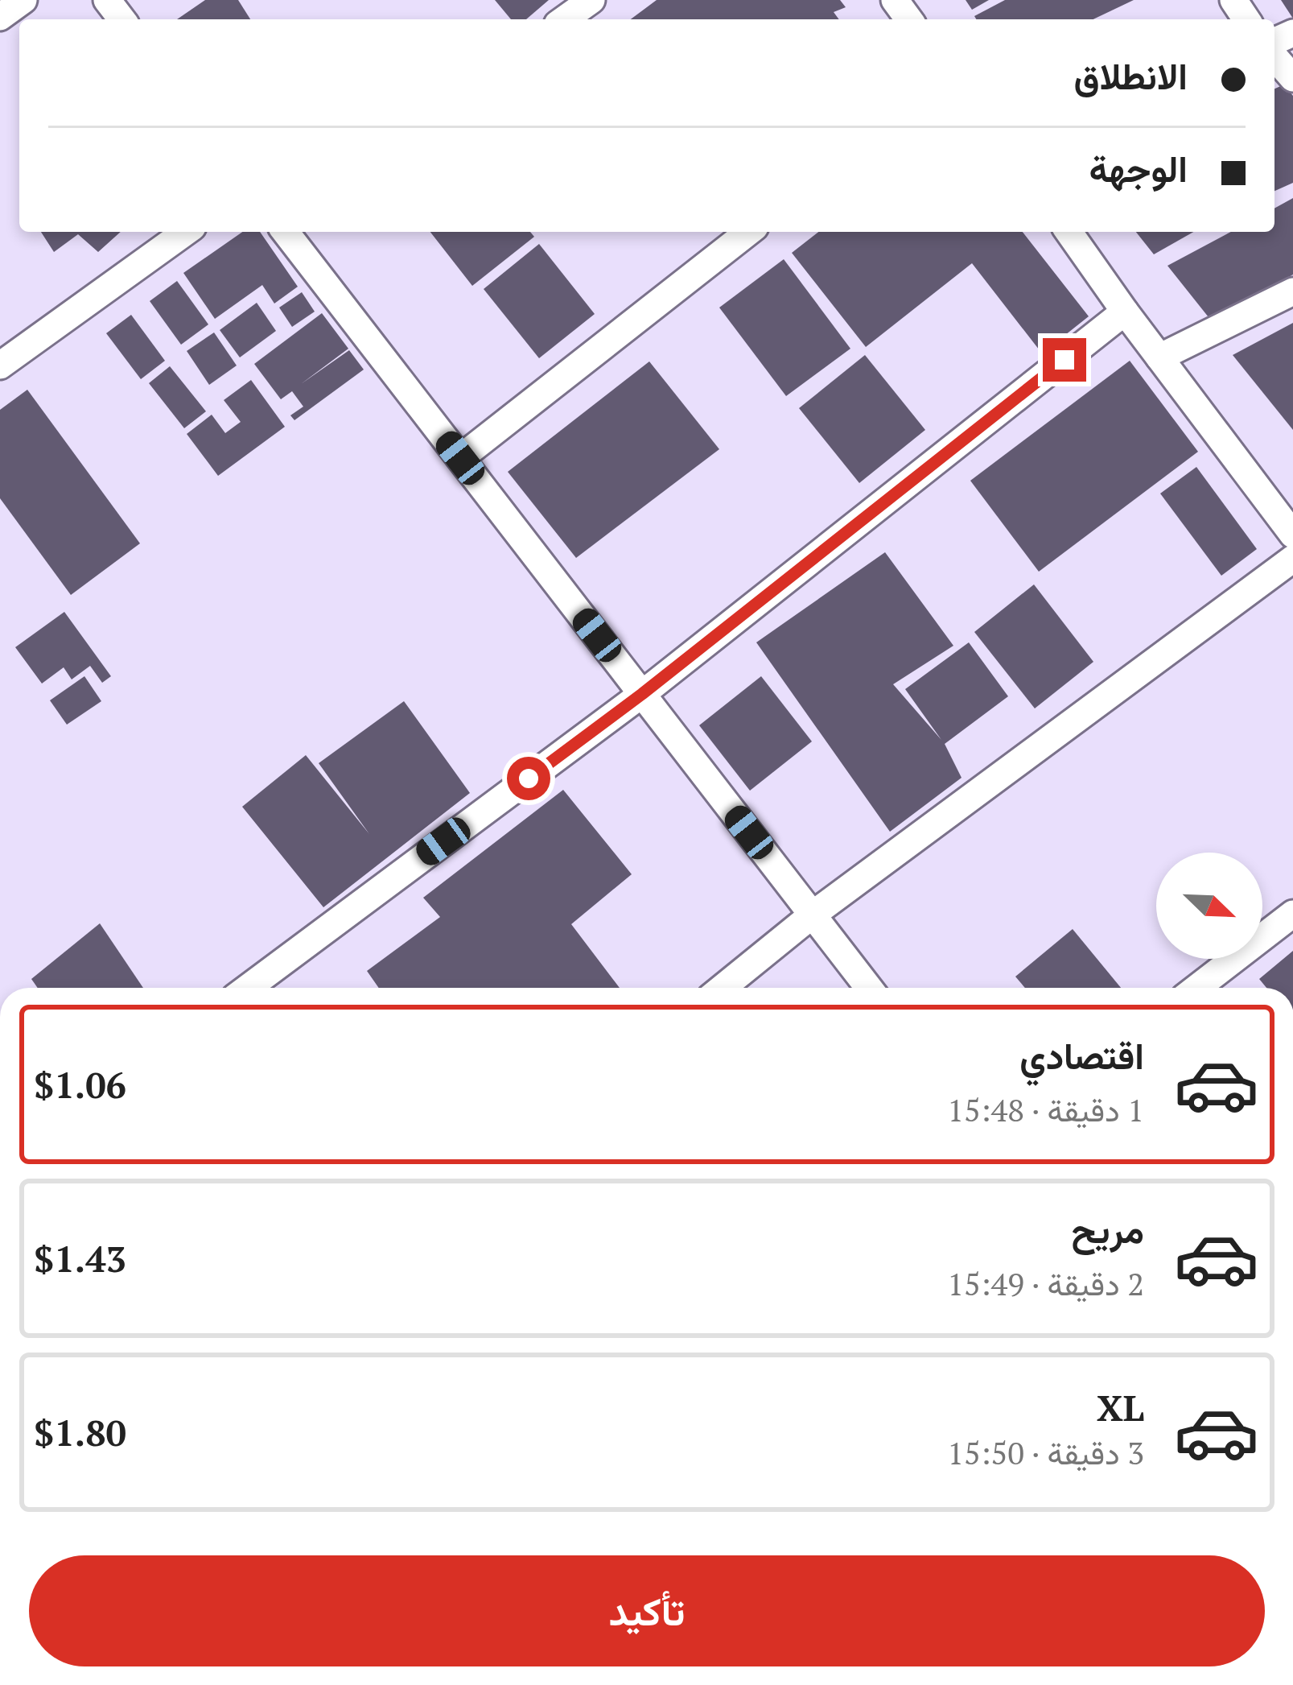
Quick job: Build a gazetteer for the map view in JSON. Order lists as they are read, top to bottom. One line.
{"north":"bottom right","page":{"banner":["الانطلاق","الوجهة"],"list":[{"name":"اقتصادي","note":"1 دقيقة · 15:48","value":"$1.06"},{"name":"مريح","note":"2 دقيقة · 15:49","value":"$1.43"},{"name":"XL","note":"3 دقيقة · 15:50","value":"$1.80"}],"buttons":"تأكيد"}}
